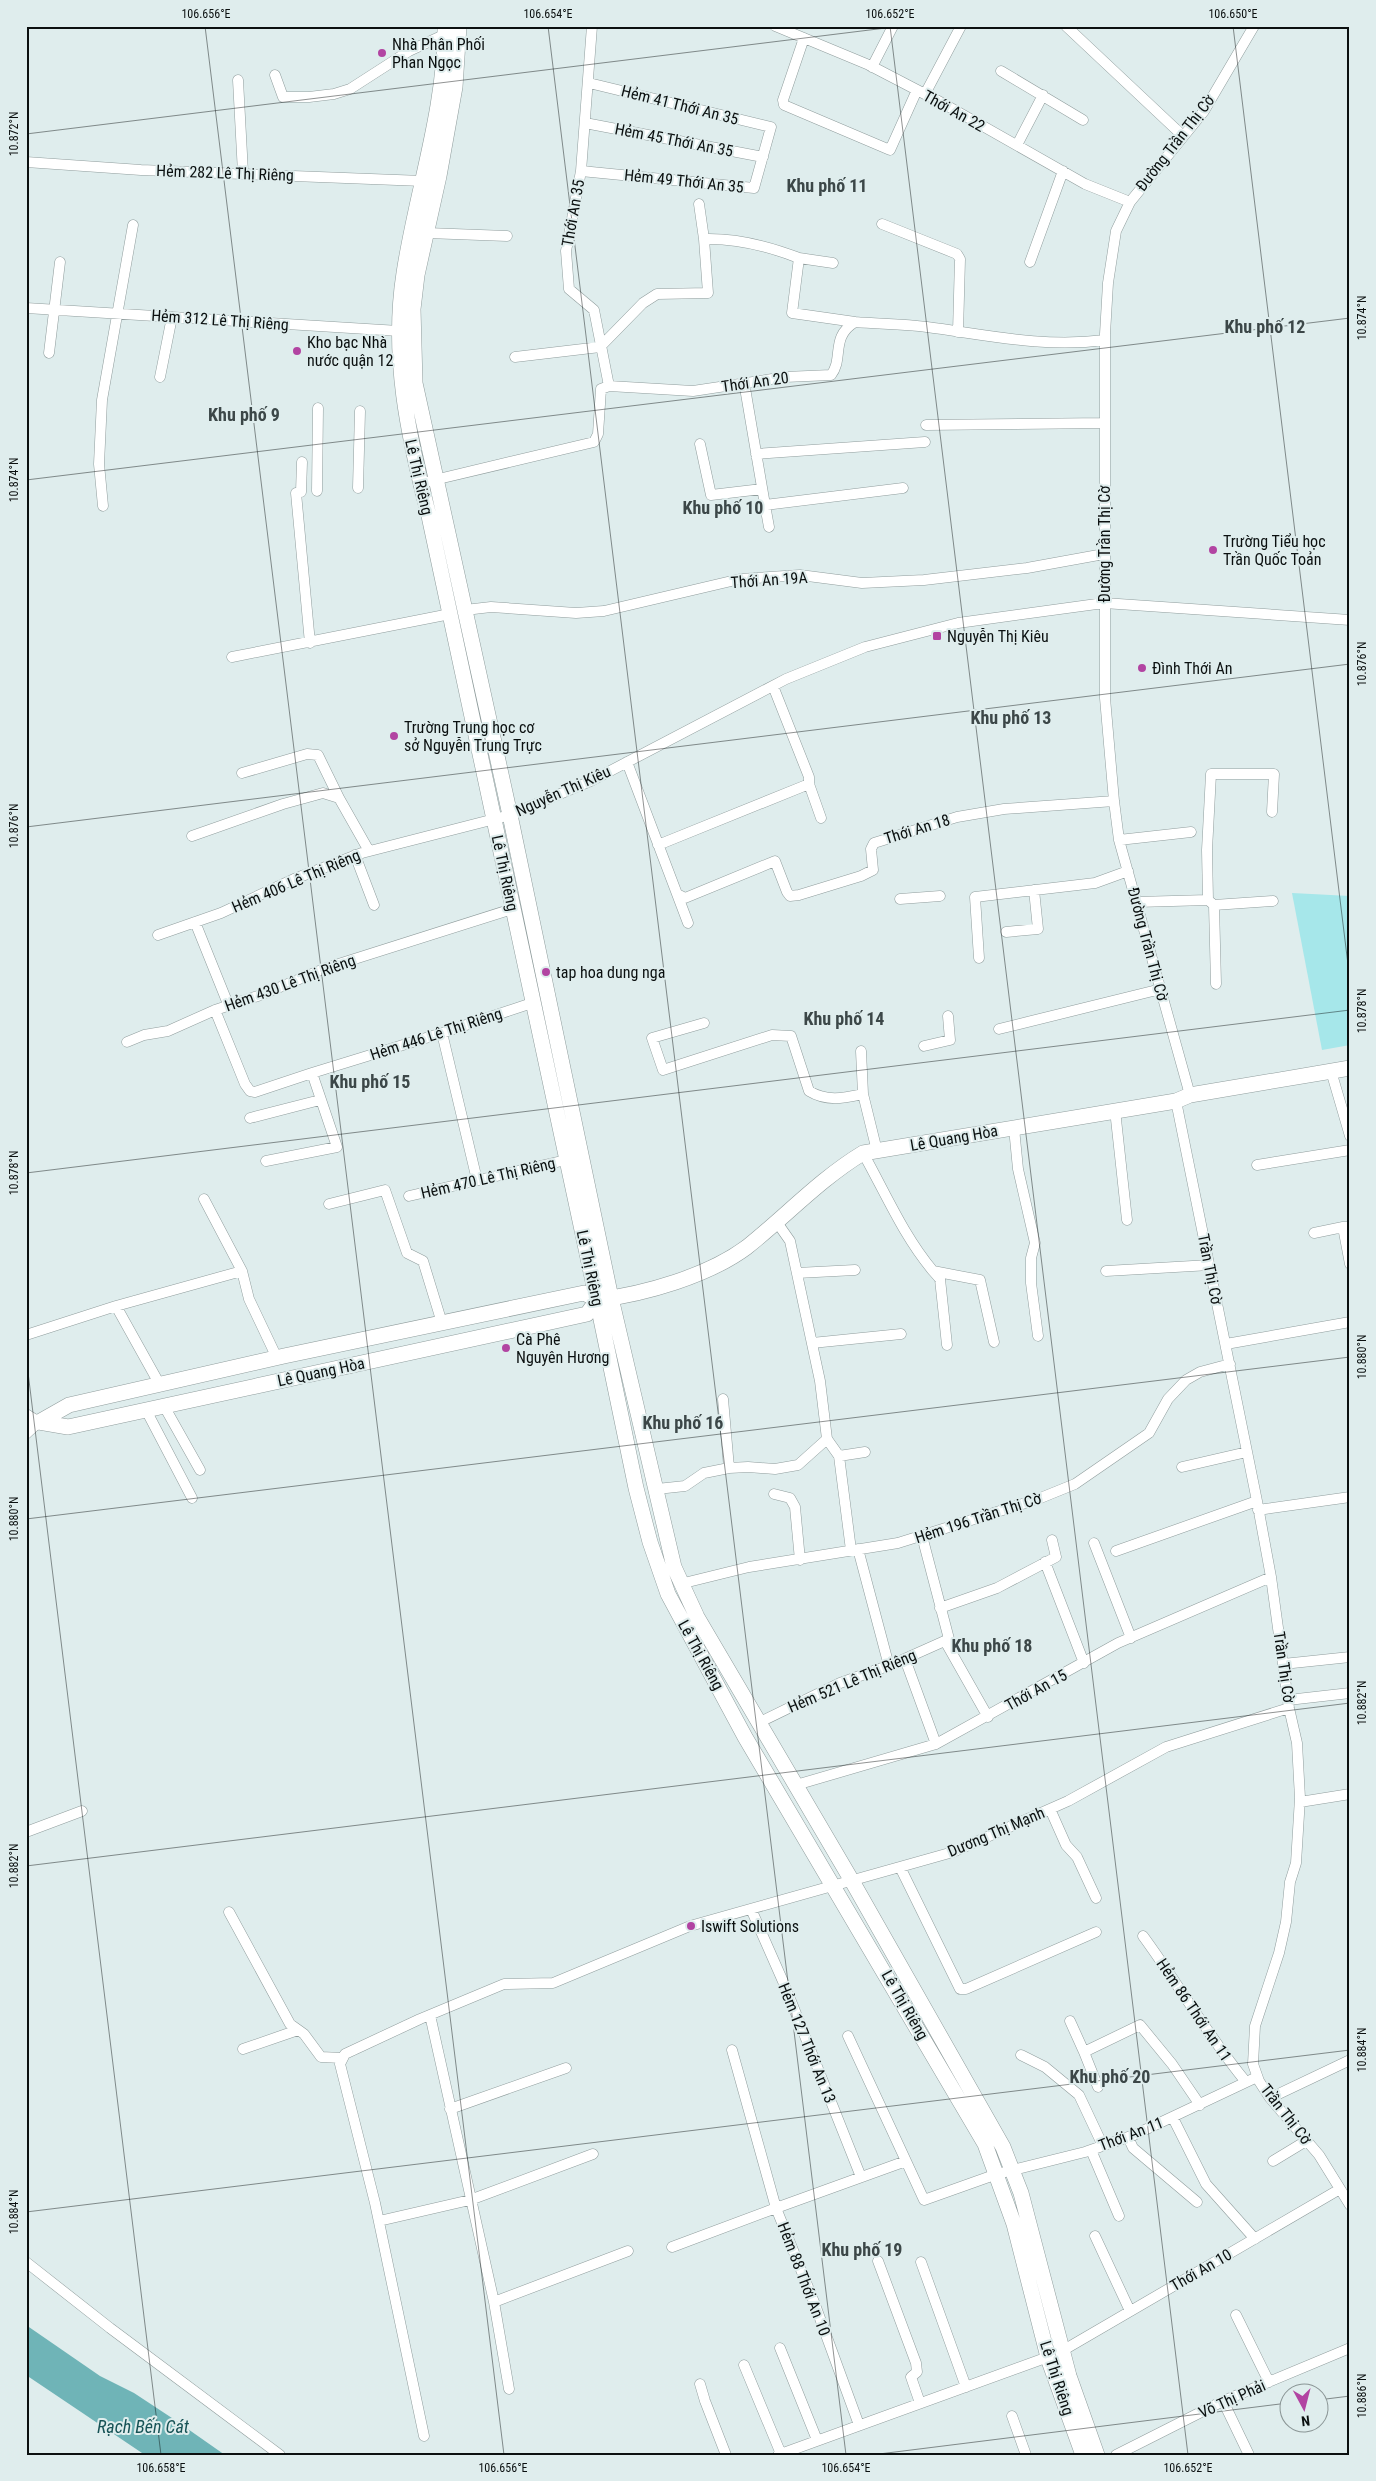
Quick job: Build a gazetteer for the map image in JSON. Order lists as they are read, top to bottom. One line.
{"streets":{"street":["Hẻm 41 Thới An 35","Thới An 22","Hẻm 45 Thới An 35","Đường Trần Thị Cờ","Hẻm 282 Lê Thị Riêng","Hẻm 49 Thới An 35","Thới An 35","Hẻm 312 Lê Thị Riêng","Thới An 20","Lê Thị Riêng","Thới An 19A","Nguyễn Thị Kiêu","Thới An 18","Hẻm 406 Lê Thị Riêng","Hẻm 430 Lê Thị Riêng","Hẻm 446 Lê Thị Riêng","Lê Quang Hòa","Hẻm 470 Lê Thị Riêng","Trần Thị Cờ","Hẻm 196 Trần Thị Cờ","Hẻm 521 Lê Thị Riêng","Thới An 15","Dương Thị Mạnh","Hẻm 86 Thới An 11","Hẻm 127 Thới An 13","Thới An 11","Thới An 10","Hẻm 88 Thới An 10","Võ Thị Phải"]},"crossings":[["Hẻm 41 Thới An 35","Hẻm 49 Thới An 35"],["Hẻm 41 Thới An 35","Thới An 35"],["Thới An 22","Đường Trần Thị Cờ"],["Hẻm 45 Thới An 35","Hẻm 49 Thới An 35"],["Hẻm 45 Thới An 35","Thới An 35"],["Đường Trần Thị Cờ","Thới An 19A"],["Đường Trần Thị Cờ","Nguyễn Thị Kiêu"],["Đường Trần Thị Cờ","Thới An 18"],["Đường Trần Thị Cờ","Lê Quang Hòa"],["Đường Trần Thị Cờ","Trần Thị Cờ"],["Hẻm 282 Lê Thị Riêng","Lê Thị Riêng"],["Hẻm 49 Thới An 35","Thới An 35"],["Thới An 35","Thới An 20"],["Hẻm 312 Lê Thị Riêng","Lê Thị Riêng"],["Lê Thị Riêng","Thới An 19A"],["Lê Thị Riêng","Nguyễn Thị Kiêu"],["Lê Thị Riêng","Hẻm 406 Lê Thị Riêng"],["Lê Thị Riêng","Hẻm 430 Lê Thị Riêng"],["Lê Thị Riêng","Hẻm 446 Lê Thị Riêng"],["Lê Thị Riêng","Lê Quang Hòa"],["Lê Thị Riêng","Hẻm 470 Lê Thị Riêng"],["Lê Thị Riêng","Hẻm 196 Trần Thị Cờ"],["Lê Thị Riêng","Hẻm 521 Lê Thị Riêng"],["Lê Thị Riêng","Thới An 15"],["Lê Thị Riêng","Dương Thị Mạnh"],["Lê Thị Riêng","Thới An 11"],["Lê Thị Riêng","Thới An 10"],["Nguyễn Thị Kiêu","Hẻm 406 Lê Thị Riêng"],["Hẻm 430 Lê Thị Riêng","Hẻm 446 Lê Thị Riêng"],["Lê Quang Hòa","Trần Thị Cờ"],["Trần Thị Cờ","Hẻm 196 Trần Thị Cờ"],["Trần Thị Cờ","Thới An 15"],["Trần Thị Cờ","Dương Thị Mạnh"],["Trần Thị Cờ","Thới An 11"],["Trần Thị Cờ","Thới An 10"],["Dương Thị Mạnh","Hẻm 127 Thới An 13"],["Hẻm 86 Thới An 11","Thới An 11"],["Thới An 10","Hẻm 88 Thới An 10"]],"districts":["Khu phố 11","Khu phố 12","Khu phố 9","Khu phố 10","Khu phố 13","Khu phố 14","Khu phố 15","Khu phố 16","Khu phố 18","Khu phố 20","Khu phố 19"],"water":["Rạch Bến Cát"],"places":{"other":["Nhà Phân Phối Phan Ngọc","Kho bạc Nhà nước quận 12","Trường Tiểu học Trần Quốc Toản","Đình Thới An","Trường Trung học cơ sở Nguyễn Trung Trực","tap hoa dung nga","Cà Phê Nguyên Hương","Iswift Solutions"],"transit":["Nguyễn Thị Kiêu"]},"north":"bottom","coordinates":["106.656°E","106.654°E","106.652°E","106.650°E","10.872°N","10.874°N","10.876°N","10.878°N","10.880°N","10.882°N","10.884°N","10.886°N","106.658°E"]}
